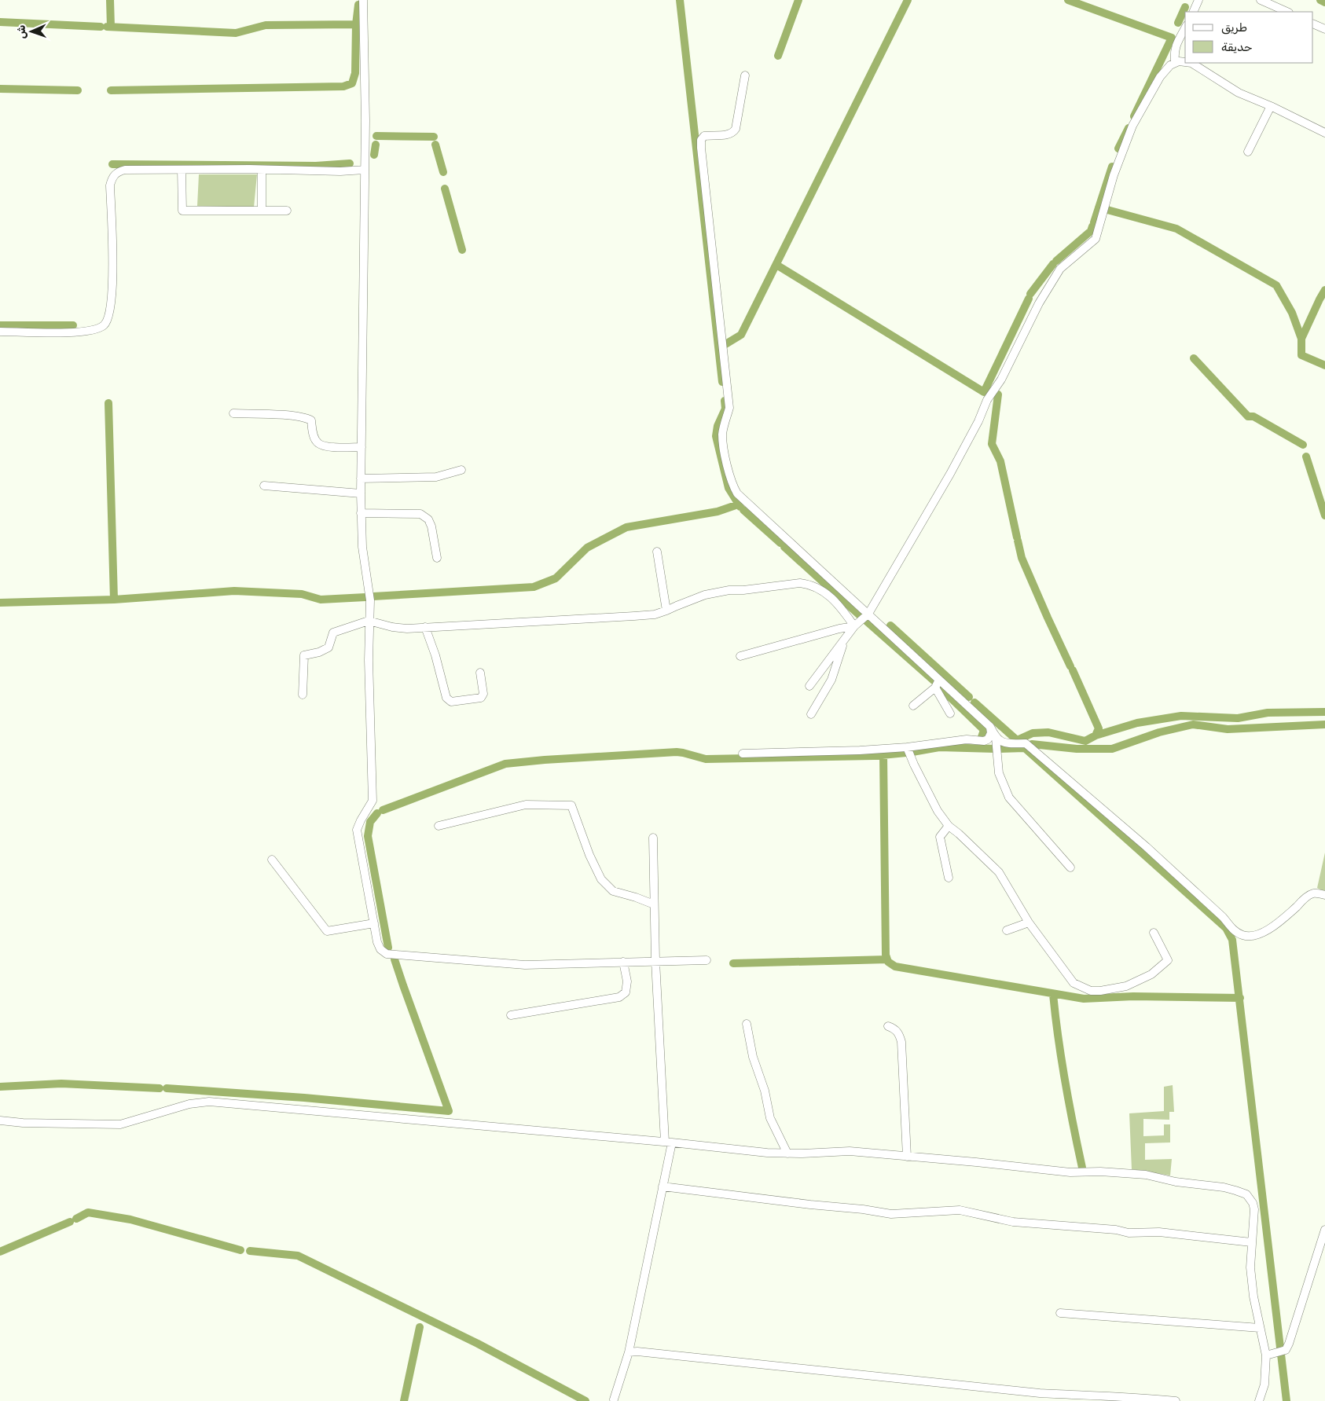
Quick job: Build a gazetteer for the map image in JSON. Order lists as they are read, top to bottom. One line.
{"legend":["طريق","حديقة"],"north":"left"}
